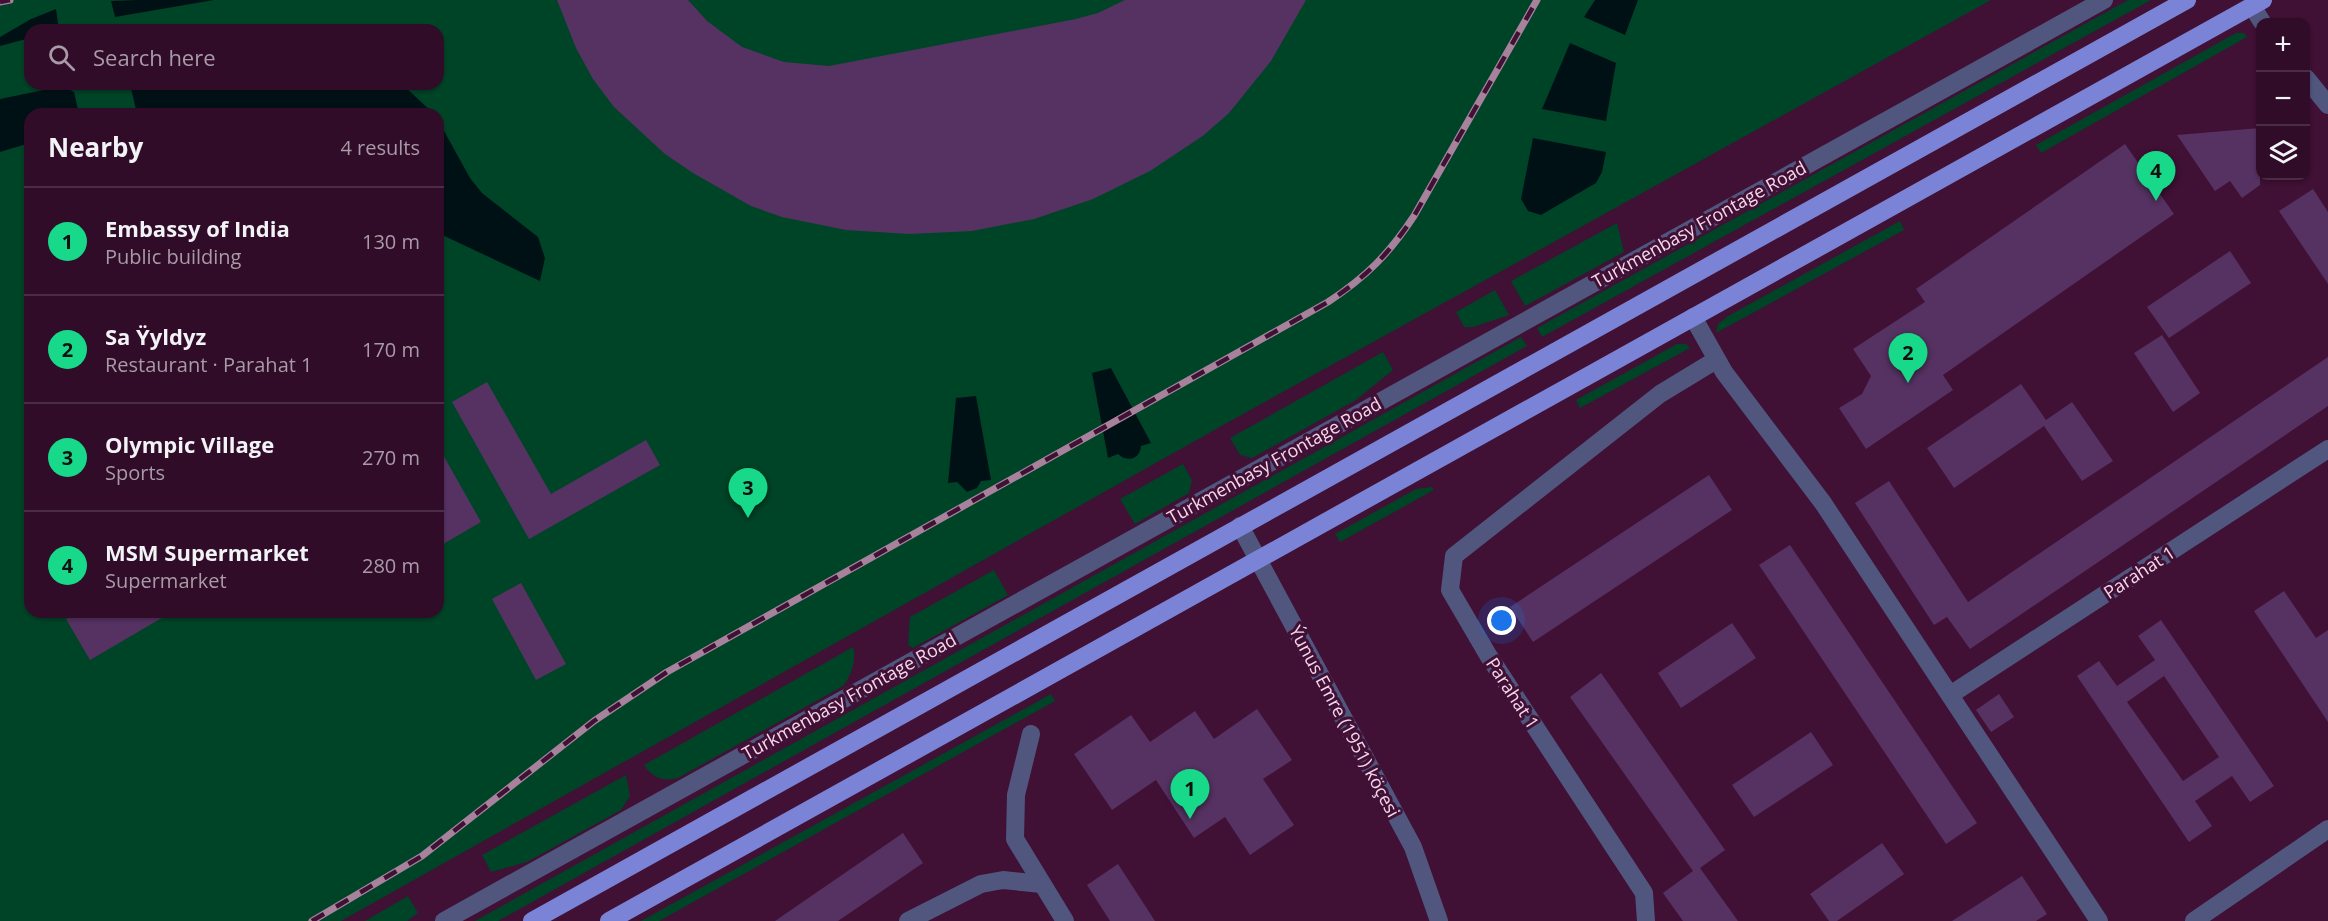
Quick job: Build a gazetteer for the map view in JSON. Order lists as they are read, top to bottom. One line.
{"streets":{"street":["Turkmenbasy Frontage Road","Parahat 1","Ýunus Emre (1951) köçesi"]},"page":{"map_buttons":["+","−"],"search":"Search here","heading":["Nearby","4 results"],"pins":["4","2","3","1"],"list":[{"mark":"1","name":"Embassy of India","note":"Public building","value":"130 m"},{"mark":"2","name":"Sa Ÿyldyz","note":"Restaurant · Parahat 1","value":"170 m"},{"mark":"3","name":"Olympic Village","note":"Sports","value":"270 m"},{"mark":"4","name":"MSM Supermarket","note":"Supermarket","value":"280 m"}]}}
